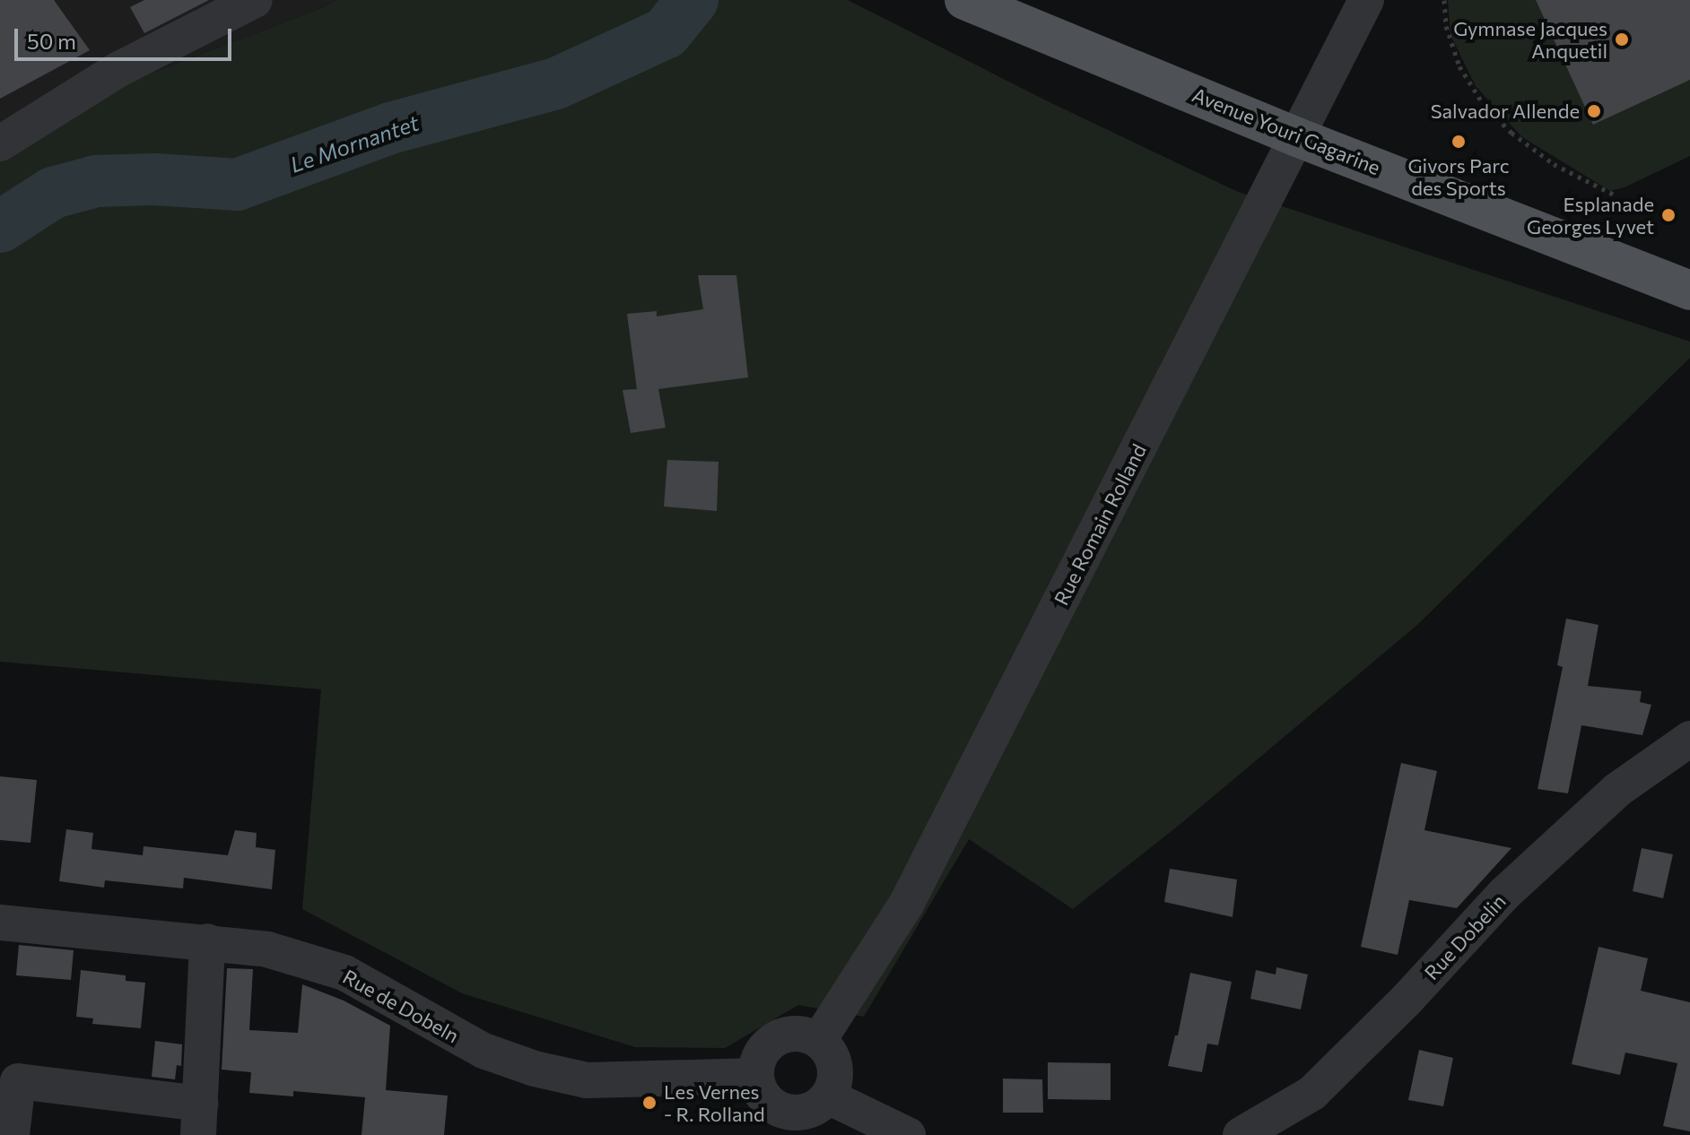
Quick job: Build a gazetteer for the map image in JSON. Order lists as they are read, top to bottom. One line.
{"streets":{"main road":["Avenue Youri Gagarine"],"street":["Rue Romain Rolland","Rue Dobelin","Rue de Dobeln"]},"crossings":[["Avenue Youri Gagarine","Rue Romain Rolland"],["Rue Romain Rolland","Rue de Dobeln"]],"water":["Le Mornantet"],"places":["Gymnase Jacques Anquetil","Salvador Allende","Givors Parc des Sports","Esplanade Georges Lyvet","Les Vernes - R. Rolland"],"scale_bar":"50 m"}
